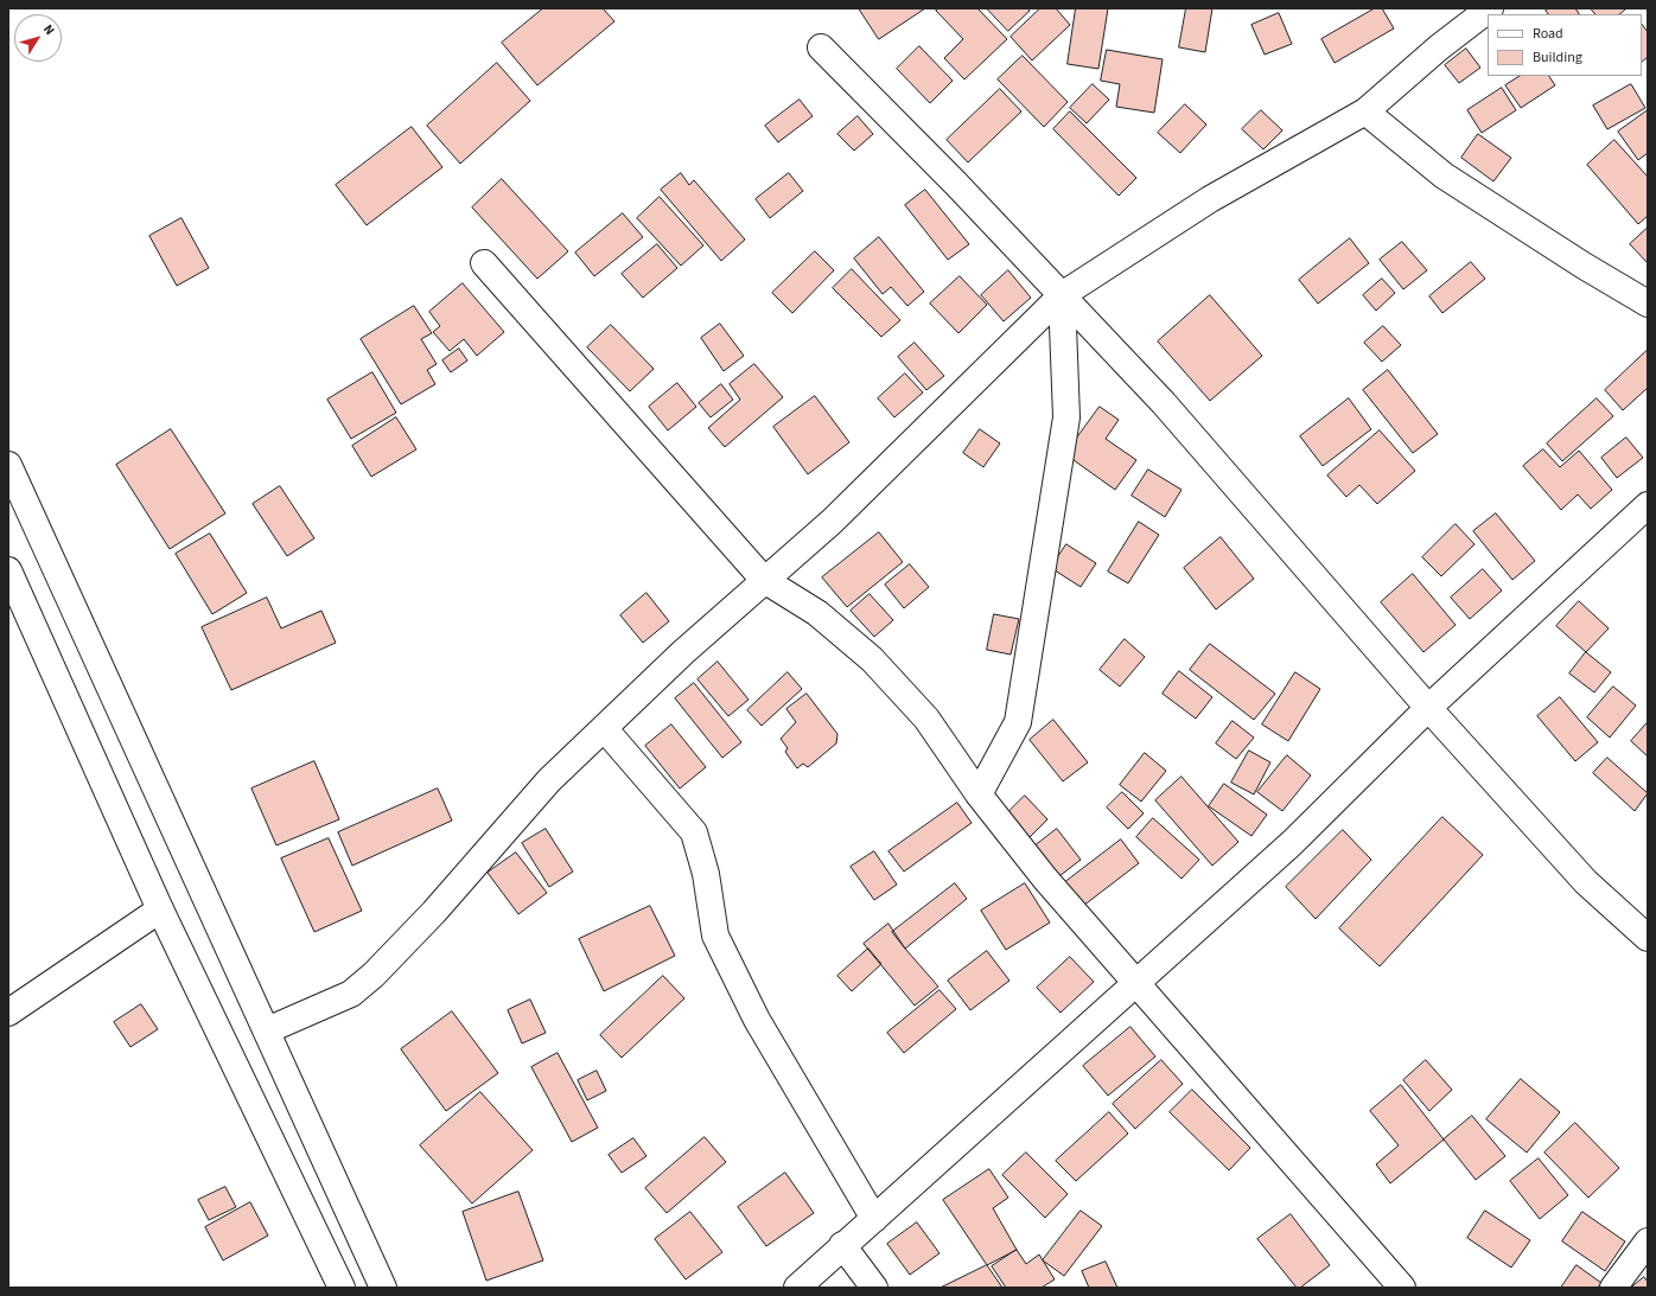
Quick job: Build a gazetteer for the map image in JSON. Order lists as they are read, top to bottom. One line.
{"legend":["Road","Building"],"north":"top right"}
